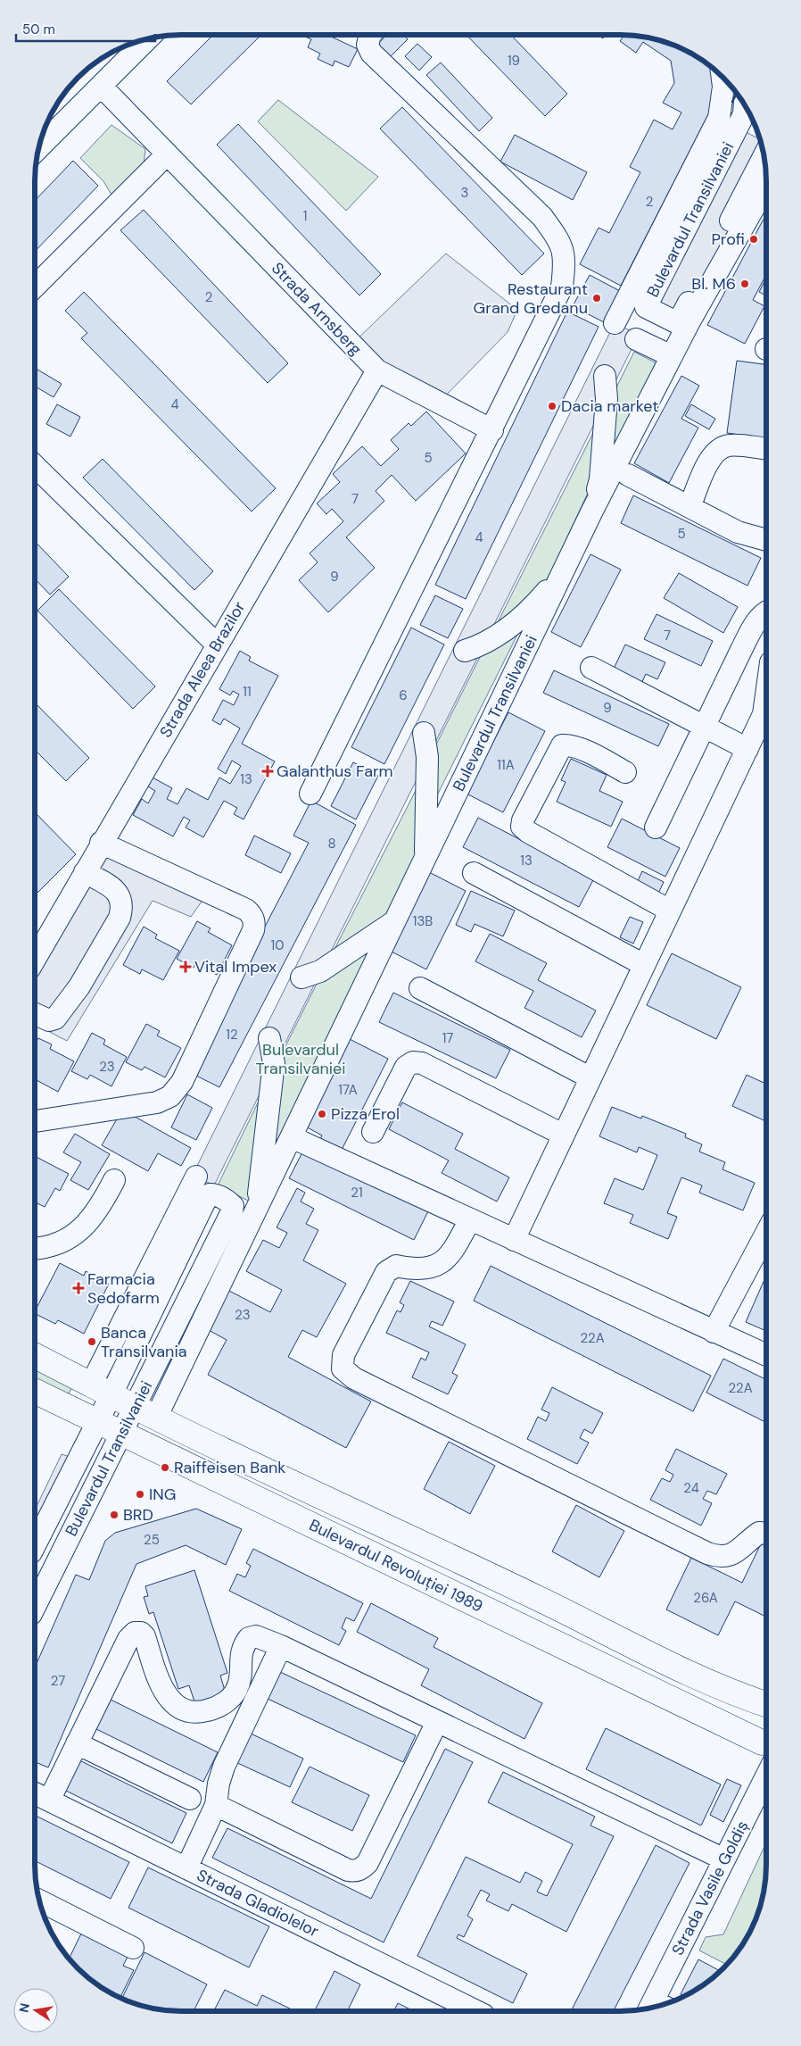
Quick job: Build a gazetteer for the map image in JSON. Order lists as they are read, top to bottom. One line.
{"streets":{"main road":["Bulevardul Revoluției 1989"],"street":["Bulevardul Transilvaniei","Strada Arnsberg","Strada Aleea Brazilor","Strada Vasile Goldiș","Strada Gladiolelor"]},"crossings":[["Bulevardul Transilvaniei","Bulevardul Revoluției 1989"],["Strada Arnsberg","Strada Aleea Brazilor"]],"parks":["Bulevardul Transilvaniei"],"places":{"other":["Profi","Bl. M6","Restaurant Grand Gredanu","Dacia market","Pizza Erol","Banca Transilvania","Raiffeisen Bank","ING","BRD"],"health":["Galanthus Farm","Vital Impex","Farmacia Sedofarm"]},"house_numbers":["19","3","2","1","2","4","5","7","5","4","9","7","11","6","9","11A","13","8","13","13B","10","12","17","23","17A","21","23","22A","22A","24","25","26A","27"],"scale_bar":"50 m","north":"left"}
